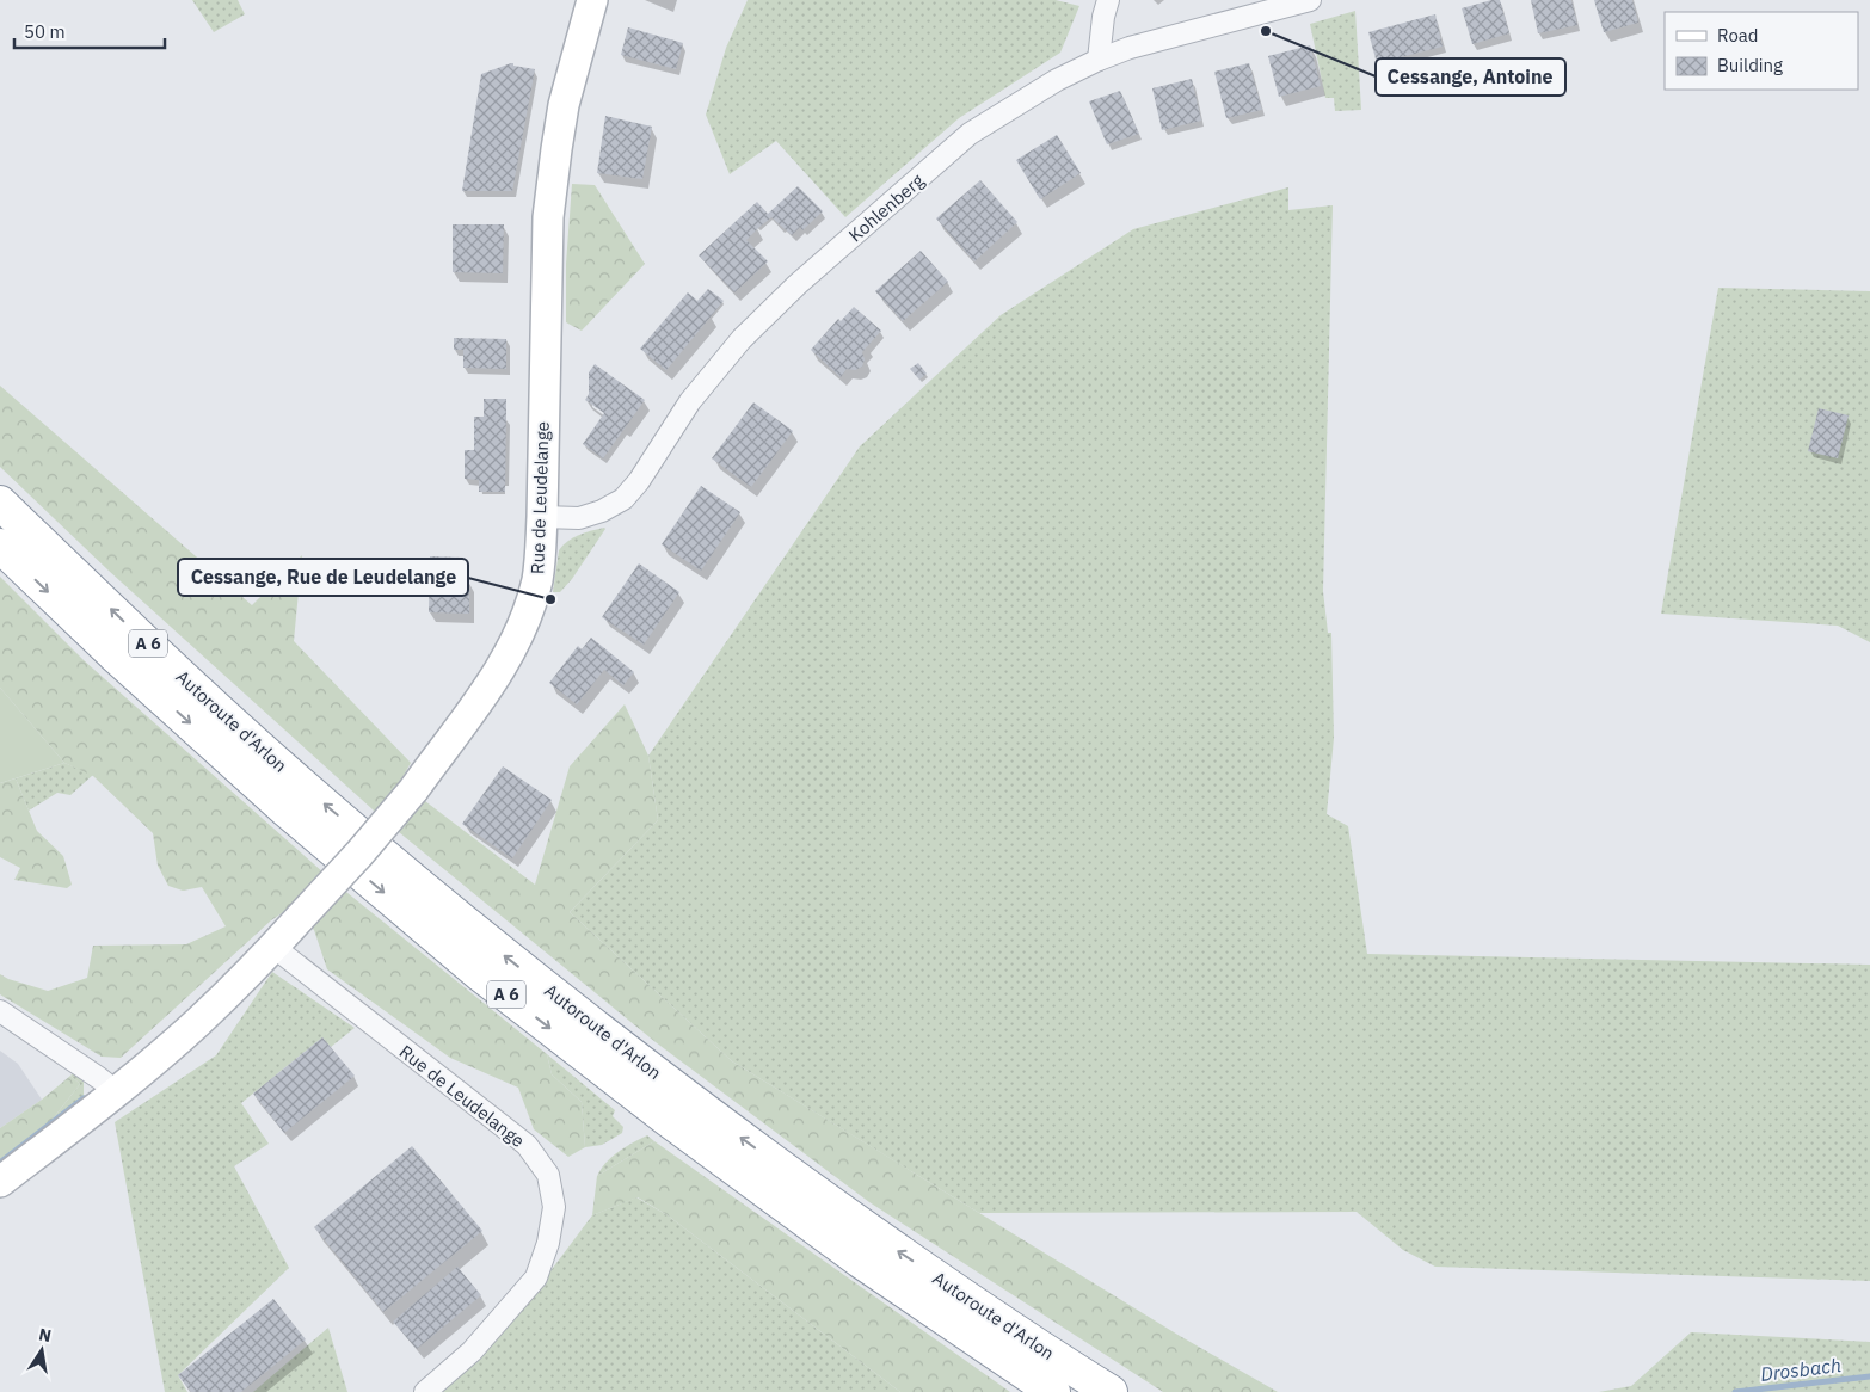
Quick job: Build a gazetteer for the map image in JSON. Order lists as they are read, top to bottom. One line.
{"streets":{"highway":["A 6","Autoroute d'Arlon"],"main road":["Rue de Leudelange"],"street":["Kohlenberg"]},"crossings":[["Kohlenberg","Rue de Leudelange"]],"water":["Drosbach"],"places":["Cessange, Antoine","Cessange, Rue de Leudelange"],"legend":["Road","Building"],"scale_bar":"50 m","north":"top"}
